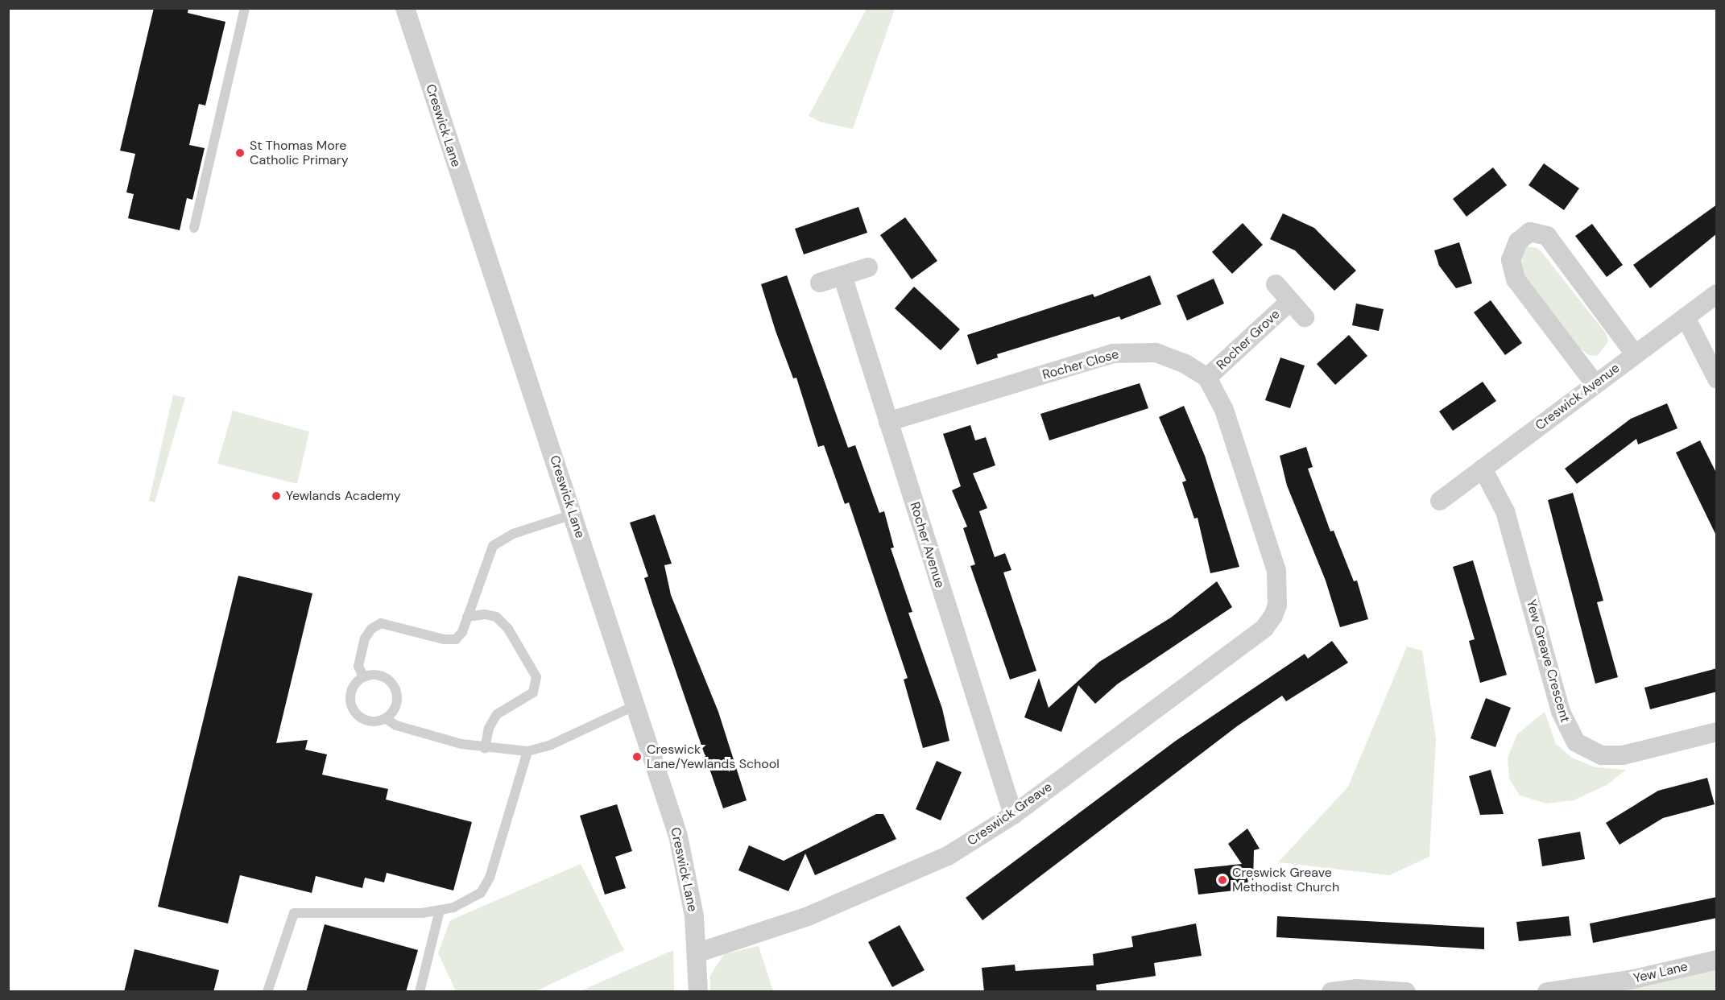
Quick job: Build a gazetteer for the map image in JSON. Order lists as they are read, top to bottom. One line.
{"streets":{"street":["Creswick Lane","Rocher Grove","Rocher Close","Creswick Avenue","Rocher Avenue","Yew Greave Crescent","Creswick Greave","Yew Lane"]},"crossings":[["Creswick Lane","Creswick Greave"],["Rocher Grove","Rocher Close"],["Rocher Grove","Creswick Greave"],["Rocher Close","Rocher Avenue"],["Rocher Close","Creswick Greave"],["Creswick Avenue","Yew Greave Crescent"],["Rocher Avenue","Creswick Greave"]],"places":["St Thomas More Catholic Primary","Yewlands Academy","Creswick Lane/Yewlands School","Creswick Greave Methodist Church"]}
